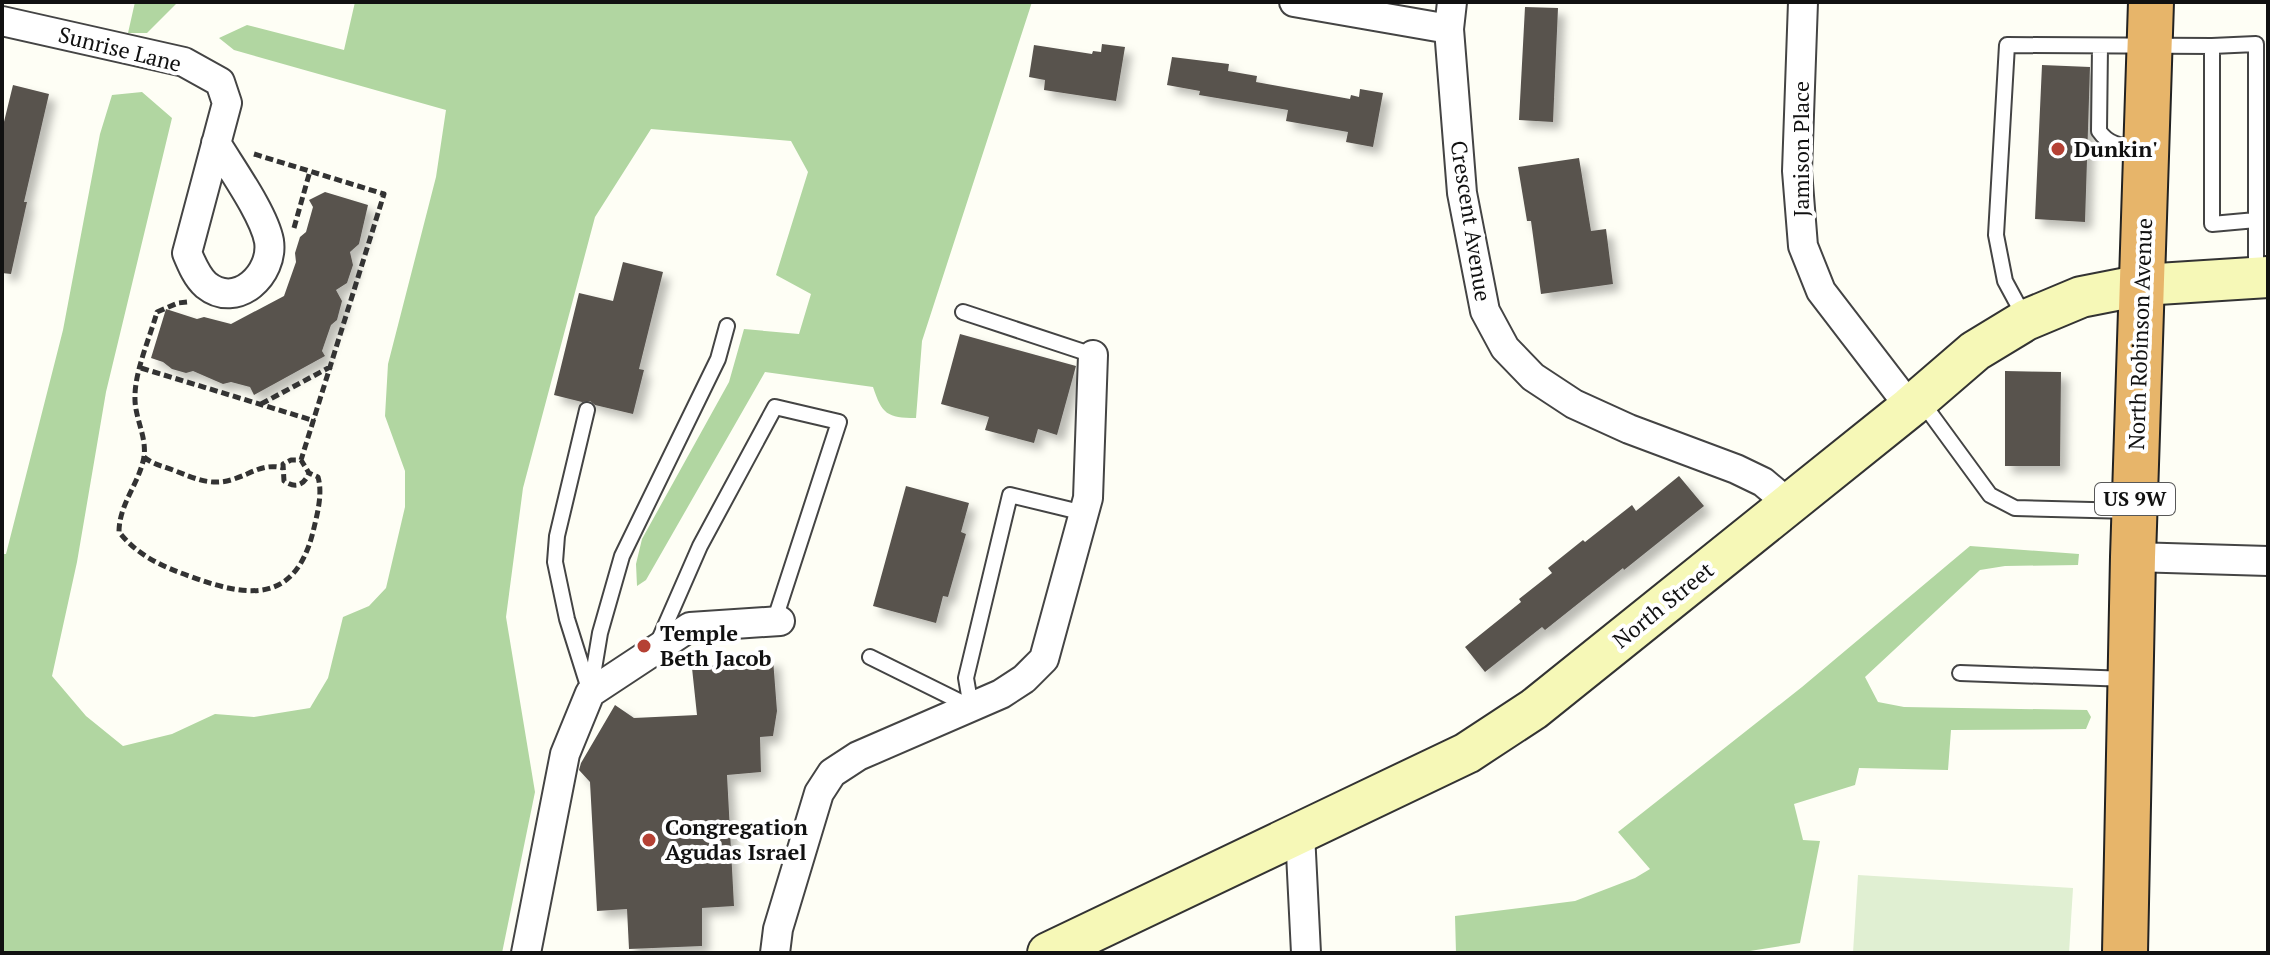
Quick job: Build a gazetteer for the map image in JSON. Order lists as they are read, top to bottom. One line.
{"streets":{"highway":["North Robinson Avenue","US 9W"],"street":["Sunrise Lane","Jamison Place","Crescent Avenue","North Street"]},"crossings":[["Jamison Place","North Street"],["Crescent Avenue","North Street"],["North Robinson Avenue","North Street"]],"places":["Dunkin'","Temple Beth Jacob","Congregation Agudas Israel"]}
